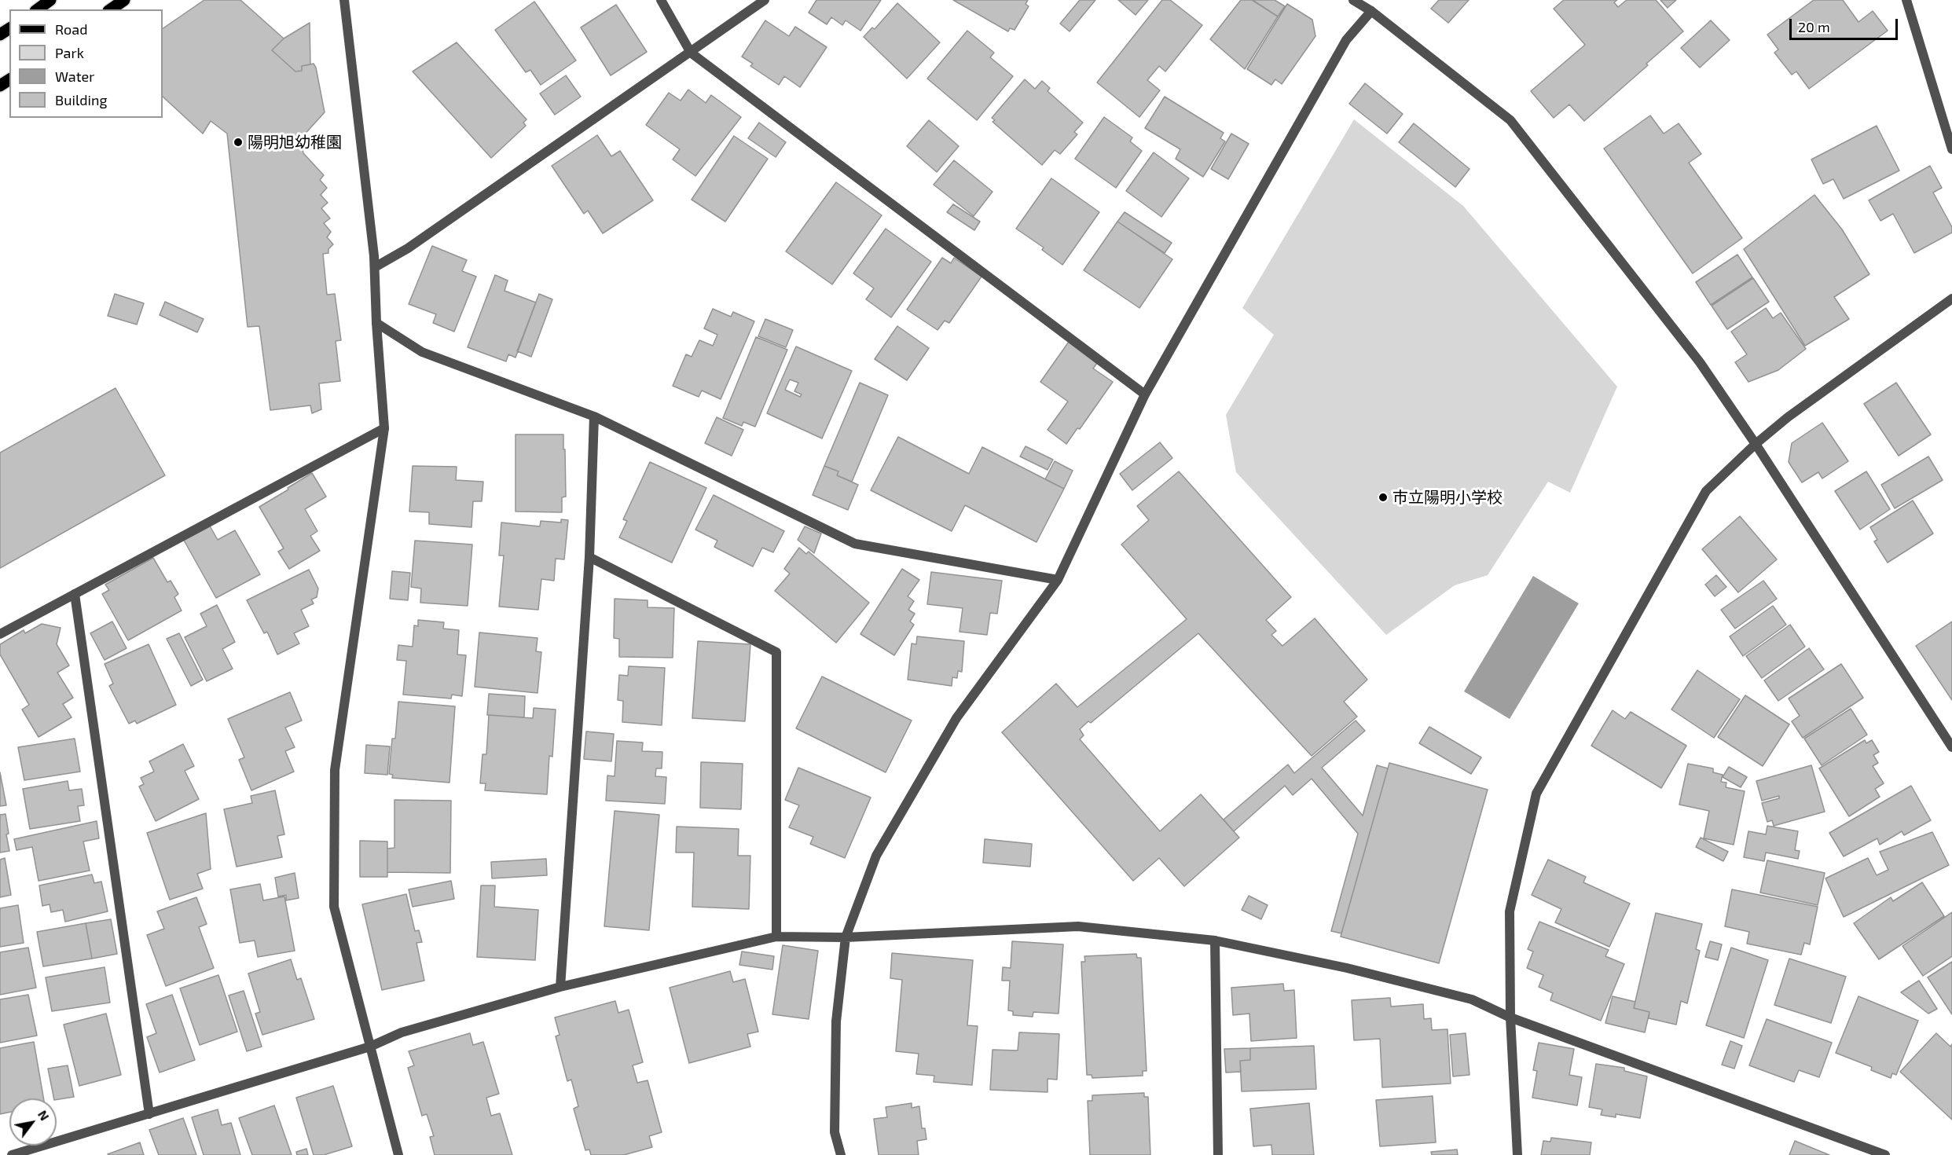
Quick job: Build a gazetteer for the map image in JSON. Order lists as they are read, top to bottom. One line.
{"places":["陽明旭幼稚園","市立陽明小学校"],"legend":["Road","Park","Water","Building"],"scale_bar":"20 m","north":"top right"}
